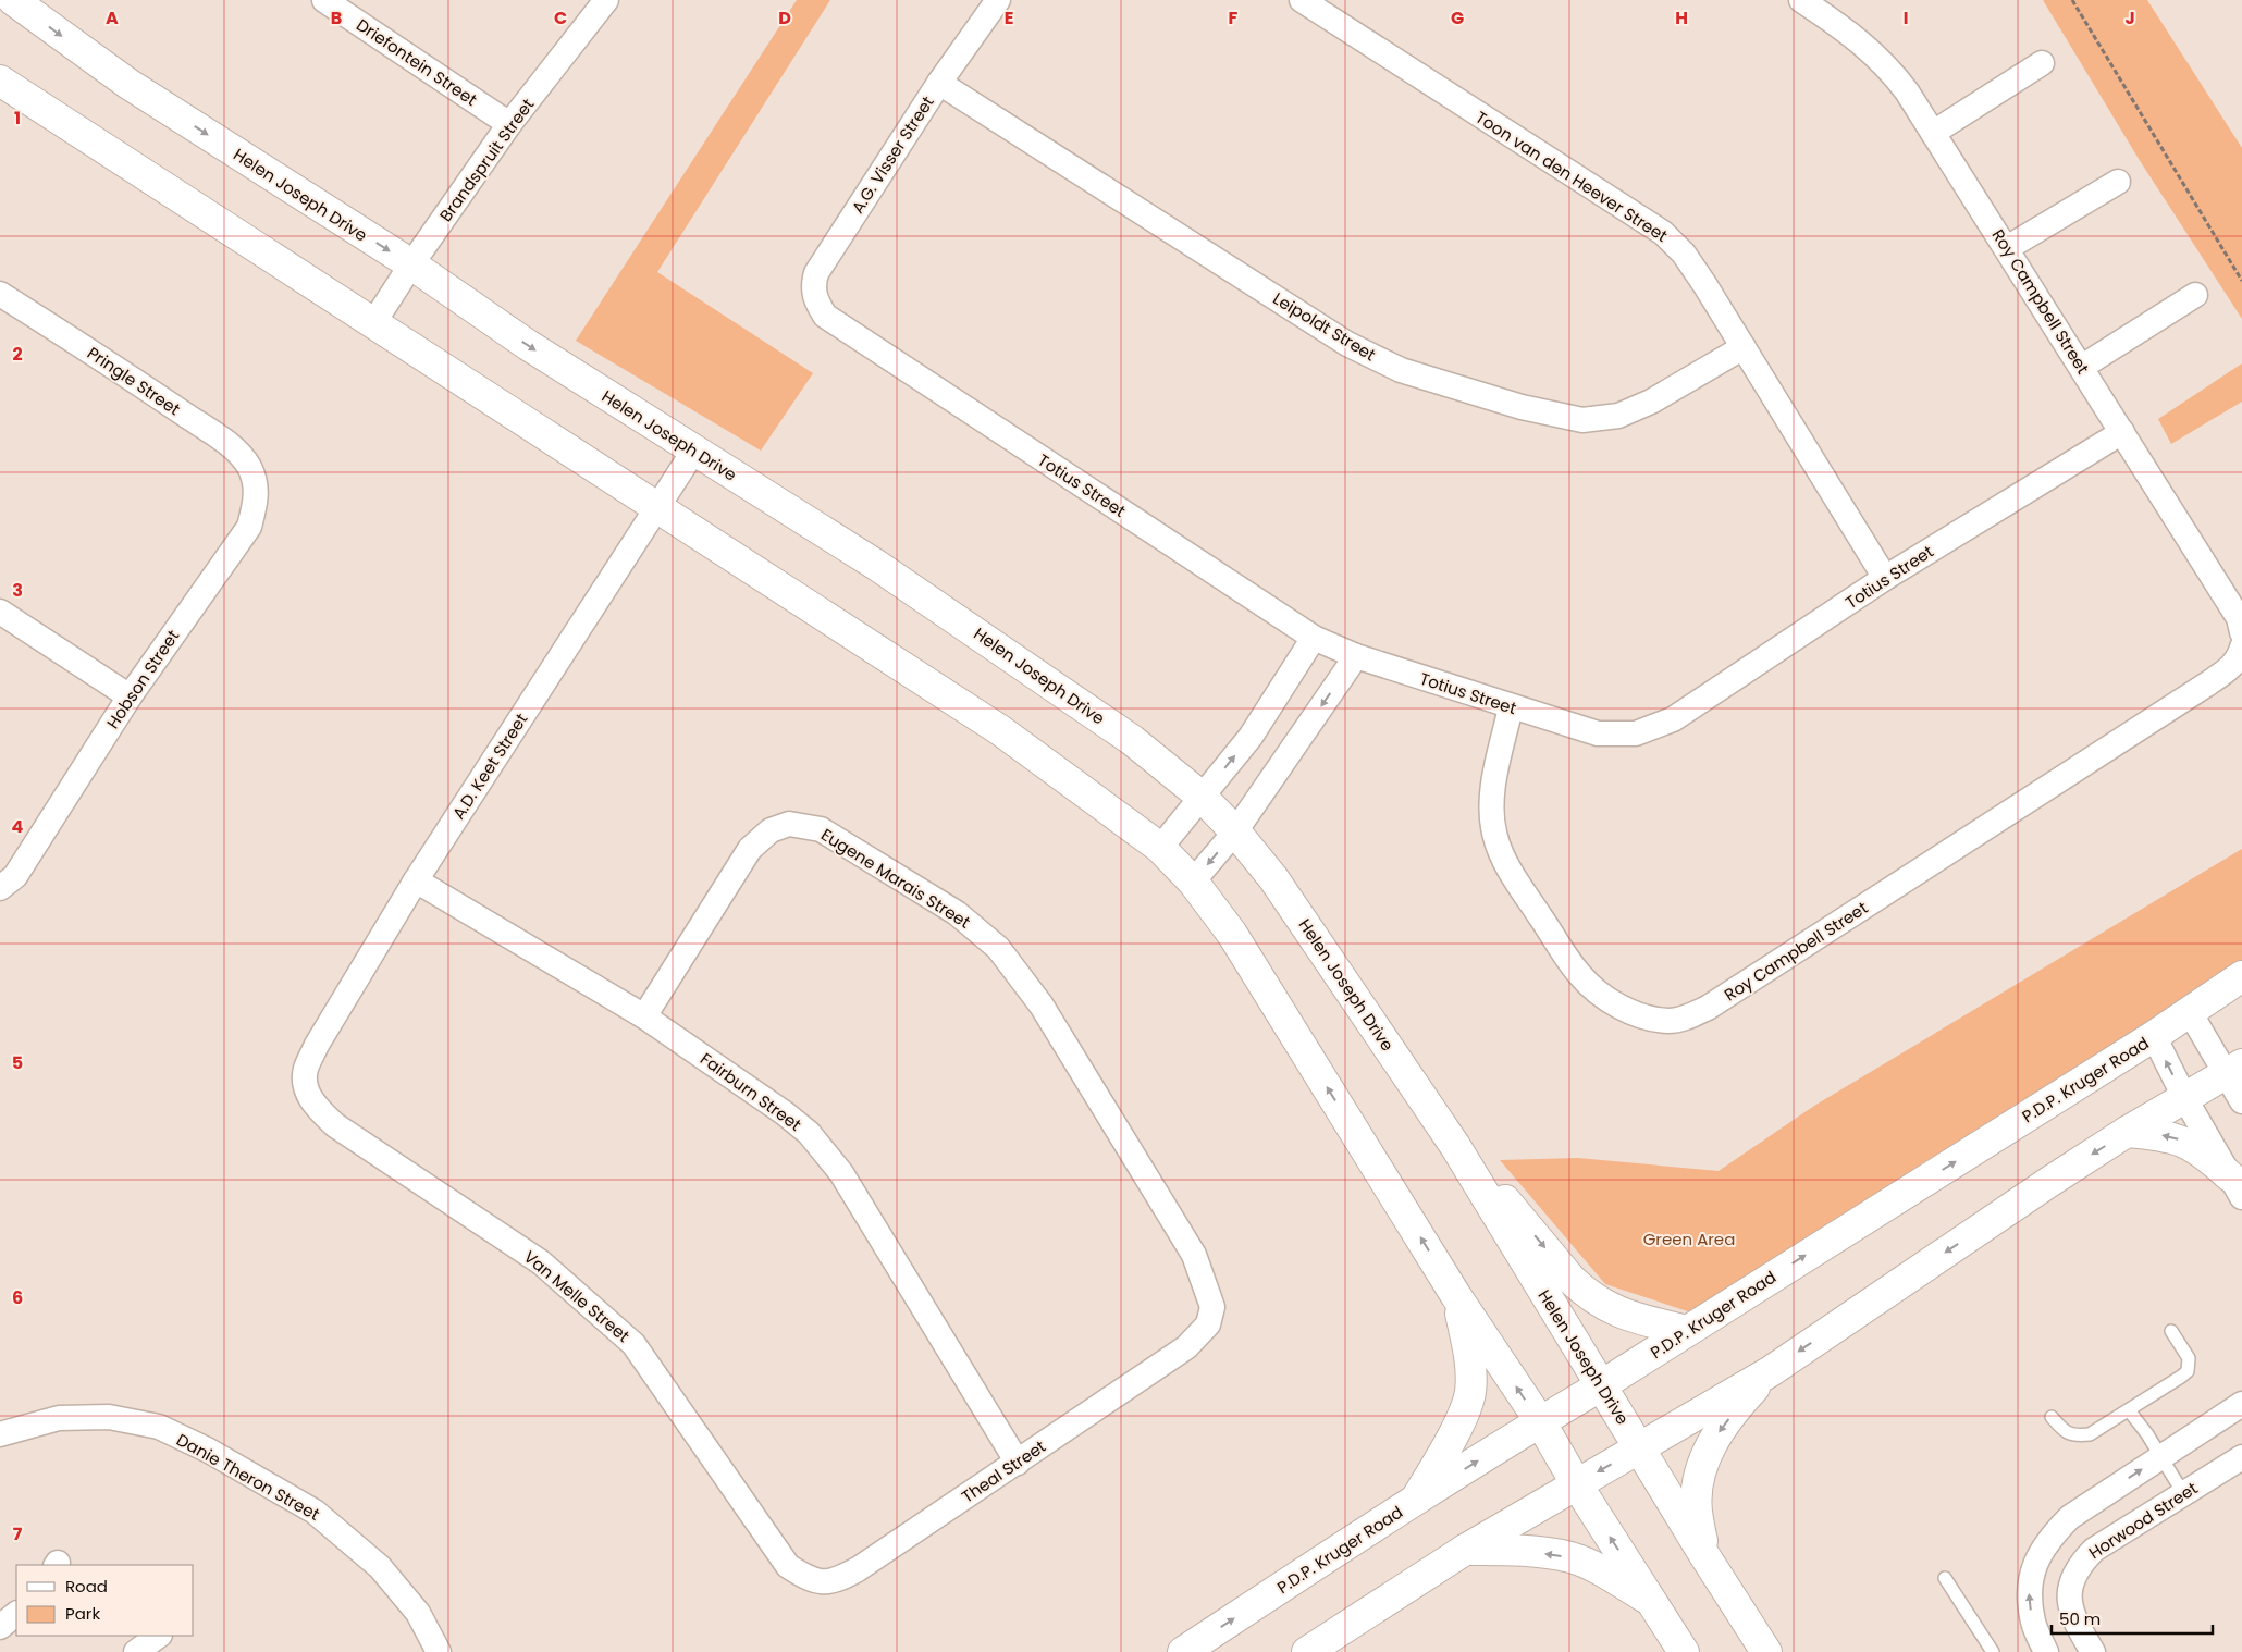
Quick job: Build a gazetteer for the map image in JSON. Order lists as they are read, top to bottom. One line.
{"streets":{"street":["Driefontein Street","A.G. Visser Street","Brandspruit Street","Toon van den Heever Street","Helen Joseph Drive","Roy Campbell Street","Leipoldt Street","Pringle Street","Totius Street","Hobson Street","A.D. Keet Street","Eugene Marais Street","P.D.P. Kruger Road","Fairburn Street","Van Melle Street","Theal Street","Danie Theron Street","Horwood Street"]},"crossings":[["Driefontein Street","Brandspruit Street"],["A.G. Visser Street","Leipoldt Street"],["A.G. Visser Street","Totius Street"],["Brandspruit Street","Helen Joseph Drive"],["Toon van den Heever Street","Leipoldt Street"],["Toon van den Heever Street","Totius Street"],["Helen Joseph Drive","A.D. Keet Street"],["Helen Joseph Drive","P.D.P. Kruger Road"],["Roy Campbell Street","Totius Street"],["Pringle Street","Hobson Street"],["A.D. Keet Street","Fairburn Street"],["A.D. Keet Street","Van Melle Street"],["Eugene Marais Street","Fairburn Street"],["Eugene Marais Street","Theal Street"],["Fairburn Street","Theal Street"],["Van Melle Street","Theal Street"]],"parks":["Green Area"],"legend":["Road","Park"],"scale_bar":"50 m","grid":{"columns":["A","B","C","D","E","F","G","H","I","J"],"rows":["1","2","3","4","5","6","7"]}}
